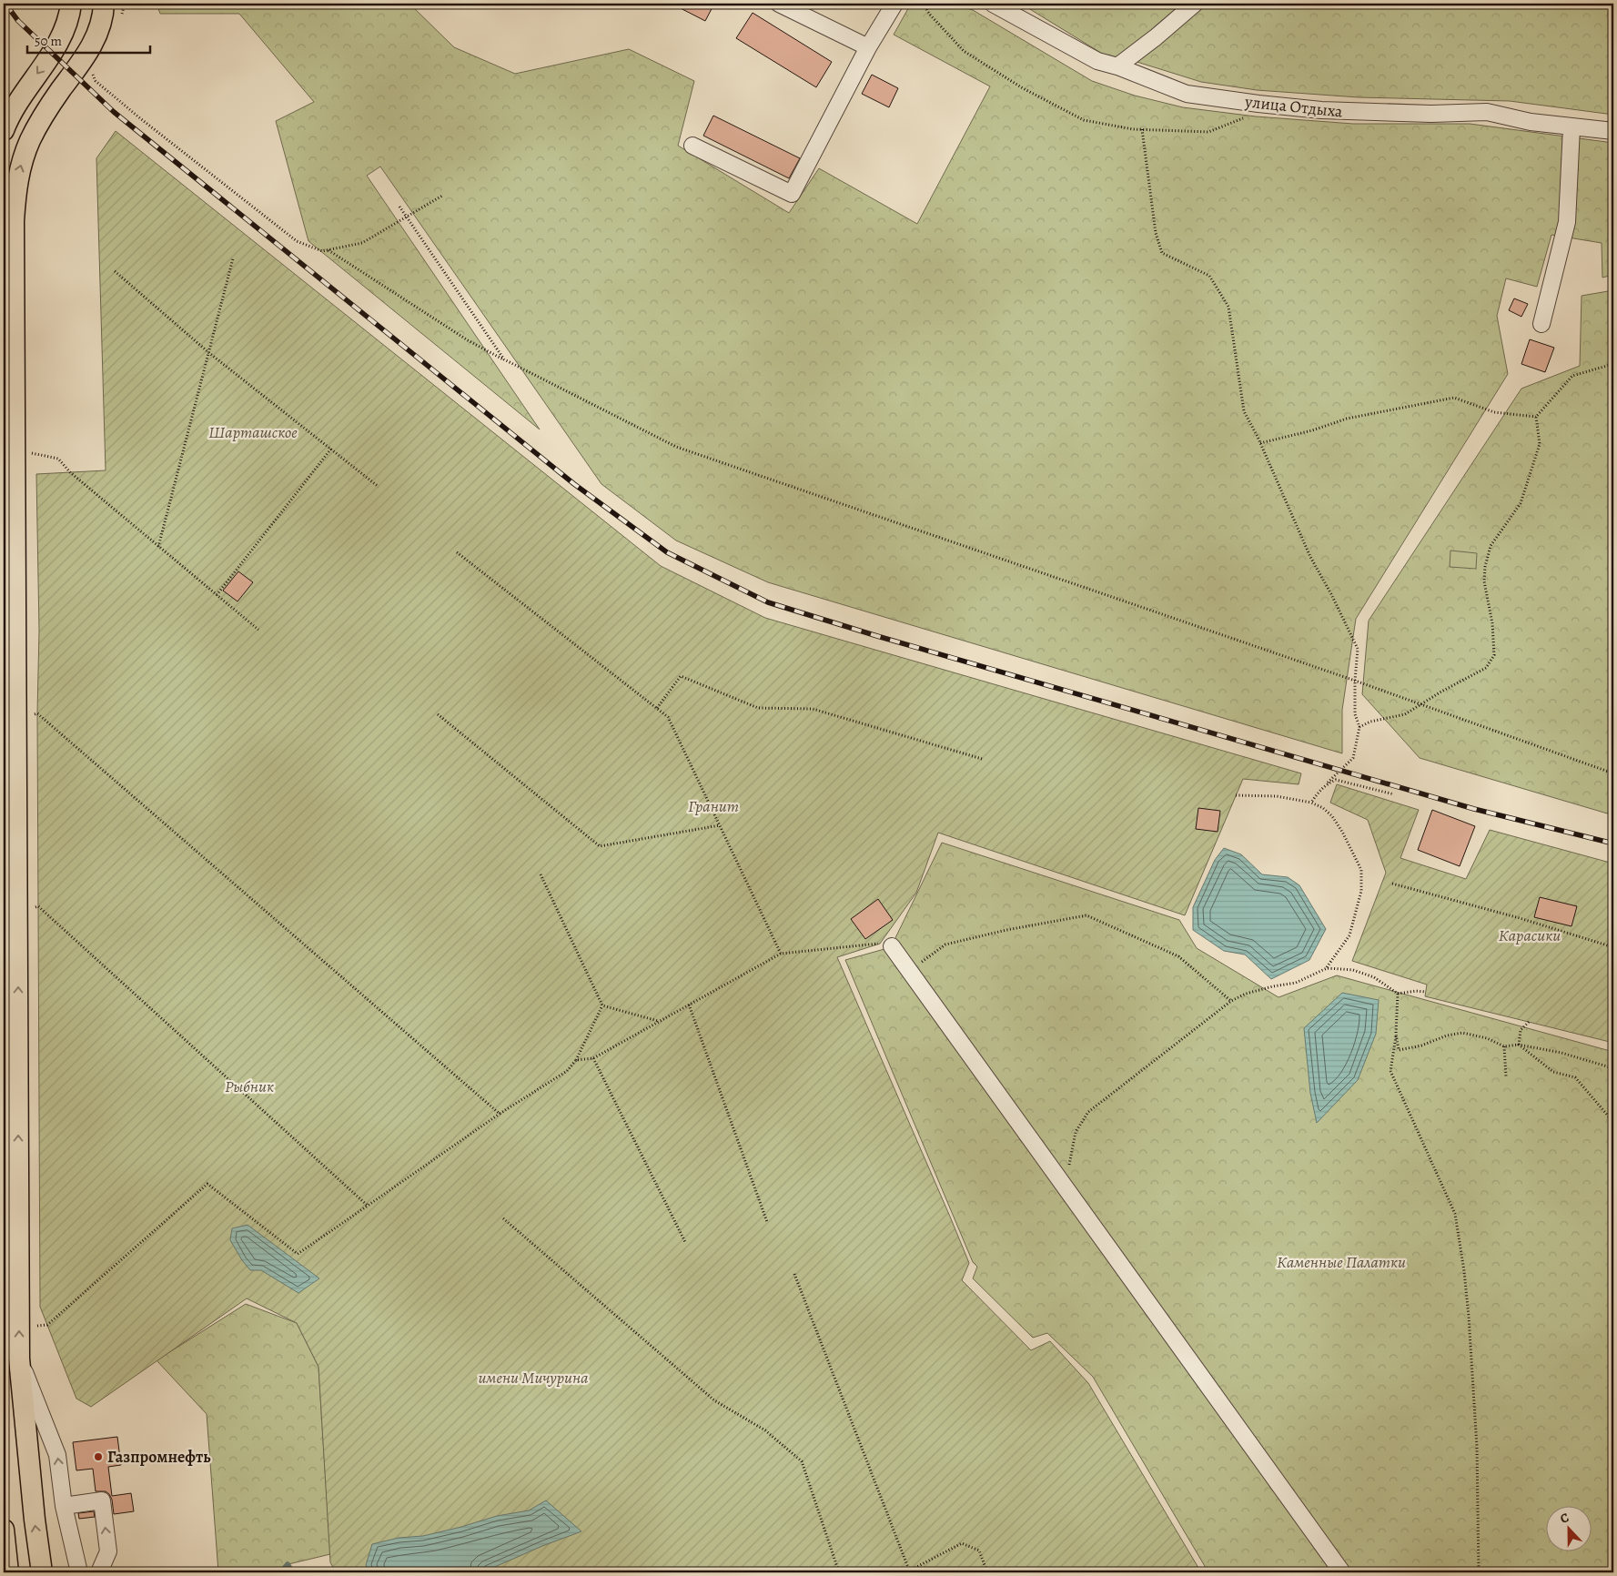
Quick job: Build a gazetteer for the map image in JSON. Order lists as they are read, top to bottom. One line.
{"streets":{"street":["улица Отдыха"]},"parks":["Шарташское","Гранит","Карасики","Рыбник","Каменные Палатки","имени Мичурина"],"places":["Газпромнефть"],"scale_bar":"50 m","north":"top"}
